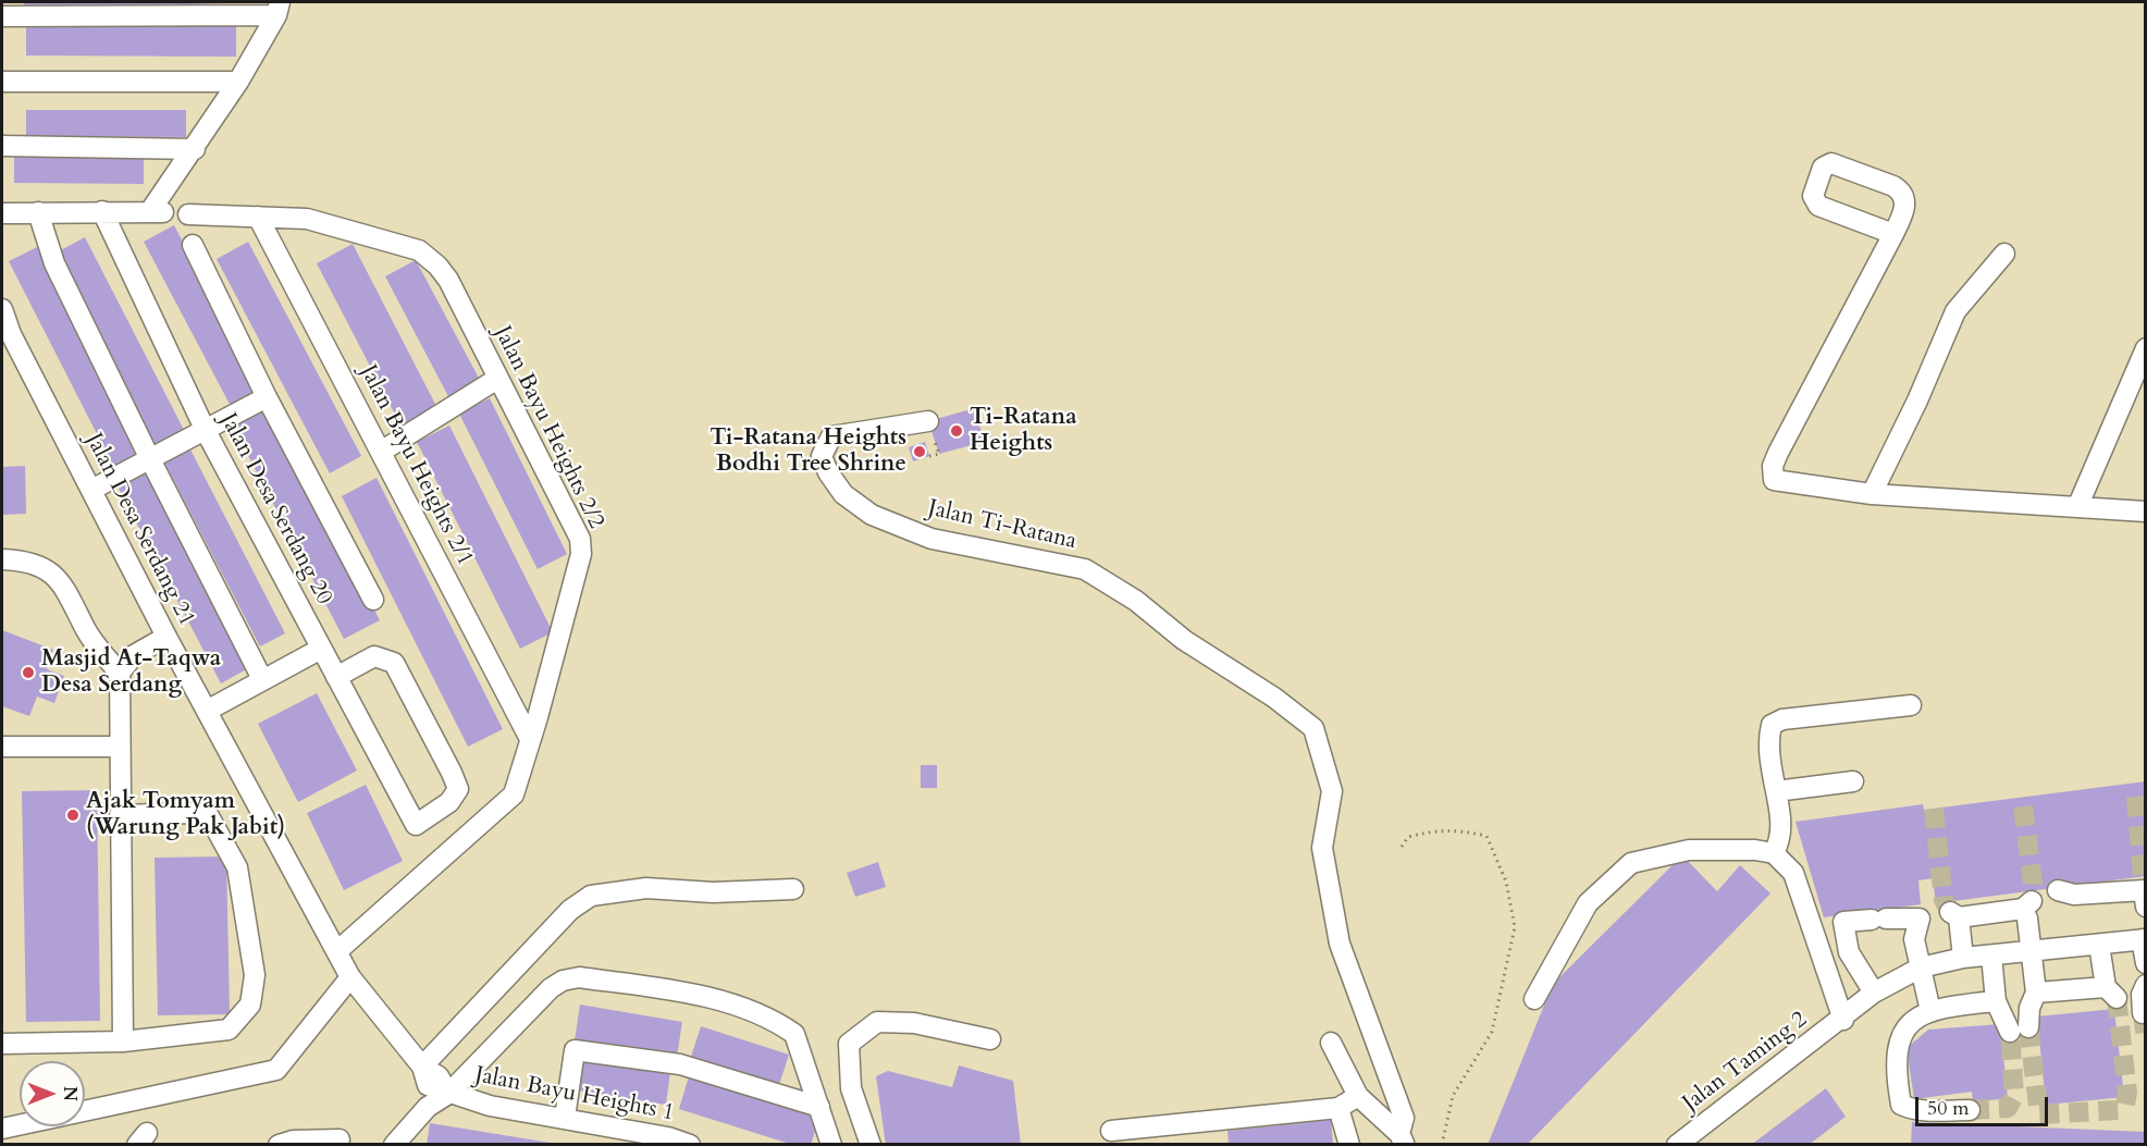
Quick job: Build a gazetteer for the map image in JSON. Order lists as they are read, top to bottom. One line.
{"streets":{"street":["Jalan Bayu Heights 2/2","Jalan Bayu Heights 2/1","Jalan Desa Serdang 20","Jalan Ti-Ratana","Jalan Desa Serdang 21","Jalan Taming 2","Jalan Bayu Heights 1"]},"crossings":[["Jalan Bayu Heights 2/2","Jalan Bayu Heights 2/1"],["Jalan Bayu Heights 2/2","Jalan Desa Serdang 21"],["Jalan Desa Serdang 21","Jalan Bayu Heights 1"]],"places":["Ti-Ratana Heights","Ti-Ratana Heights Bodhi Tree Shrine","Masjid At-Taqwa Desa Serdang","Ajak Tomyam (Warung Pak Jabit)"],"scale_bar":"50 m","north":"right"}
